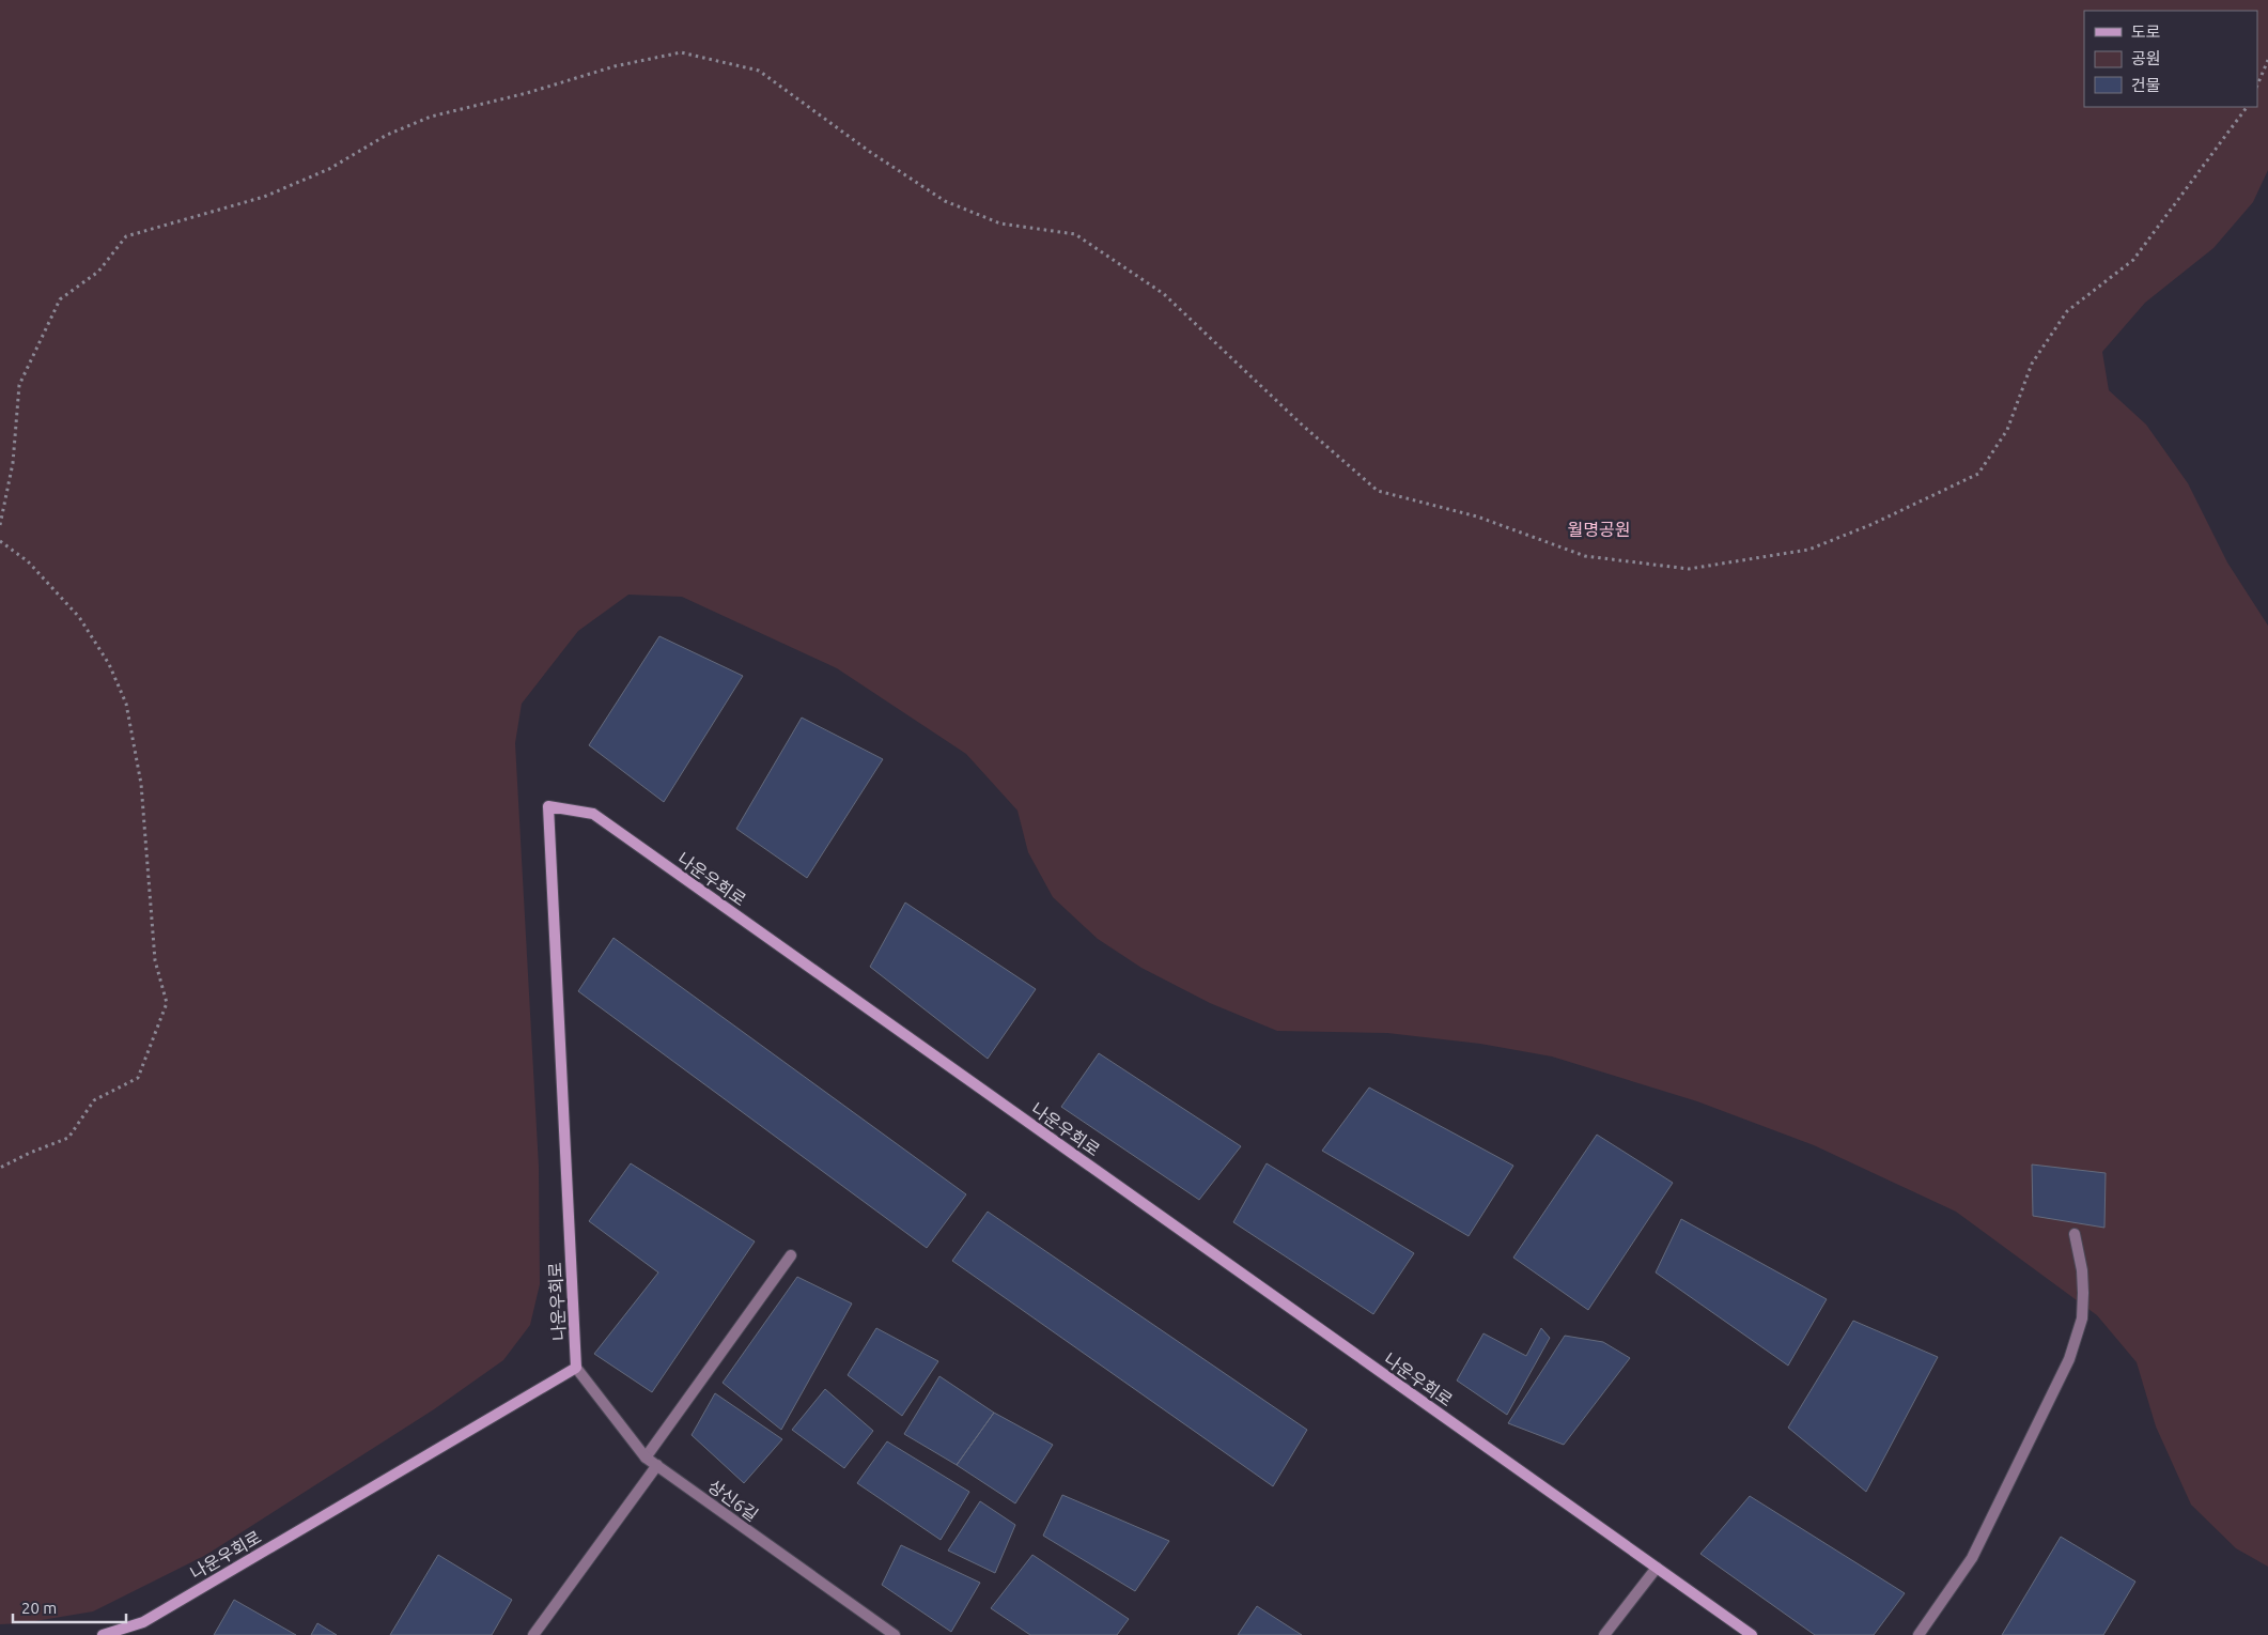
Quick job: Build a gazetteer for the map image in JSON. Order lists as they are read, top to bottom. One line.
{"streets":{"street":["나운우회로","상신6길"]},"crossings":[["나운우회로","상신6길"]],"parks":["월명공원"],"legend":["도로","공원","건물"],"scale_bar":"20 m"}
